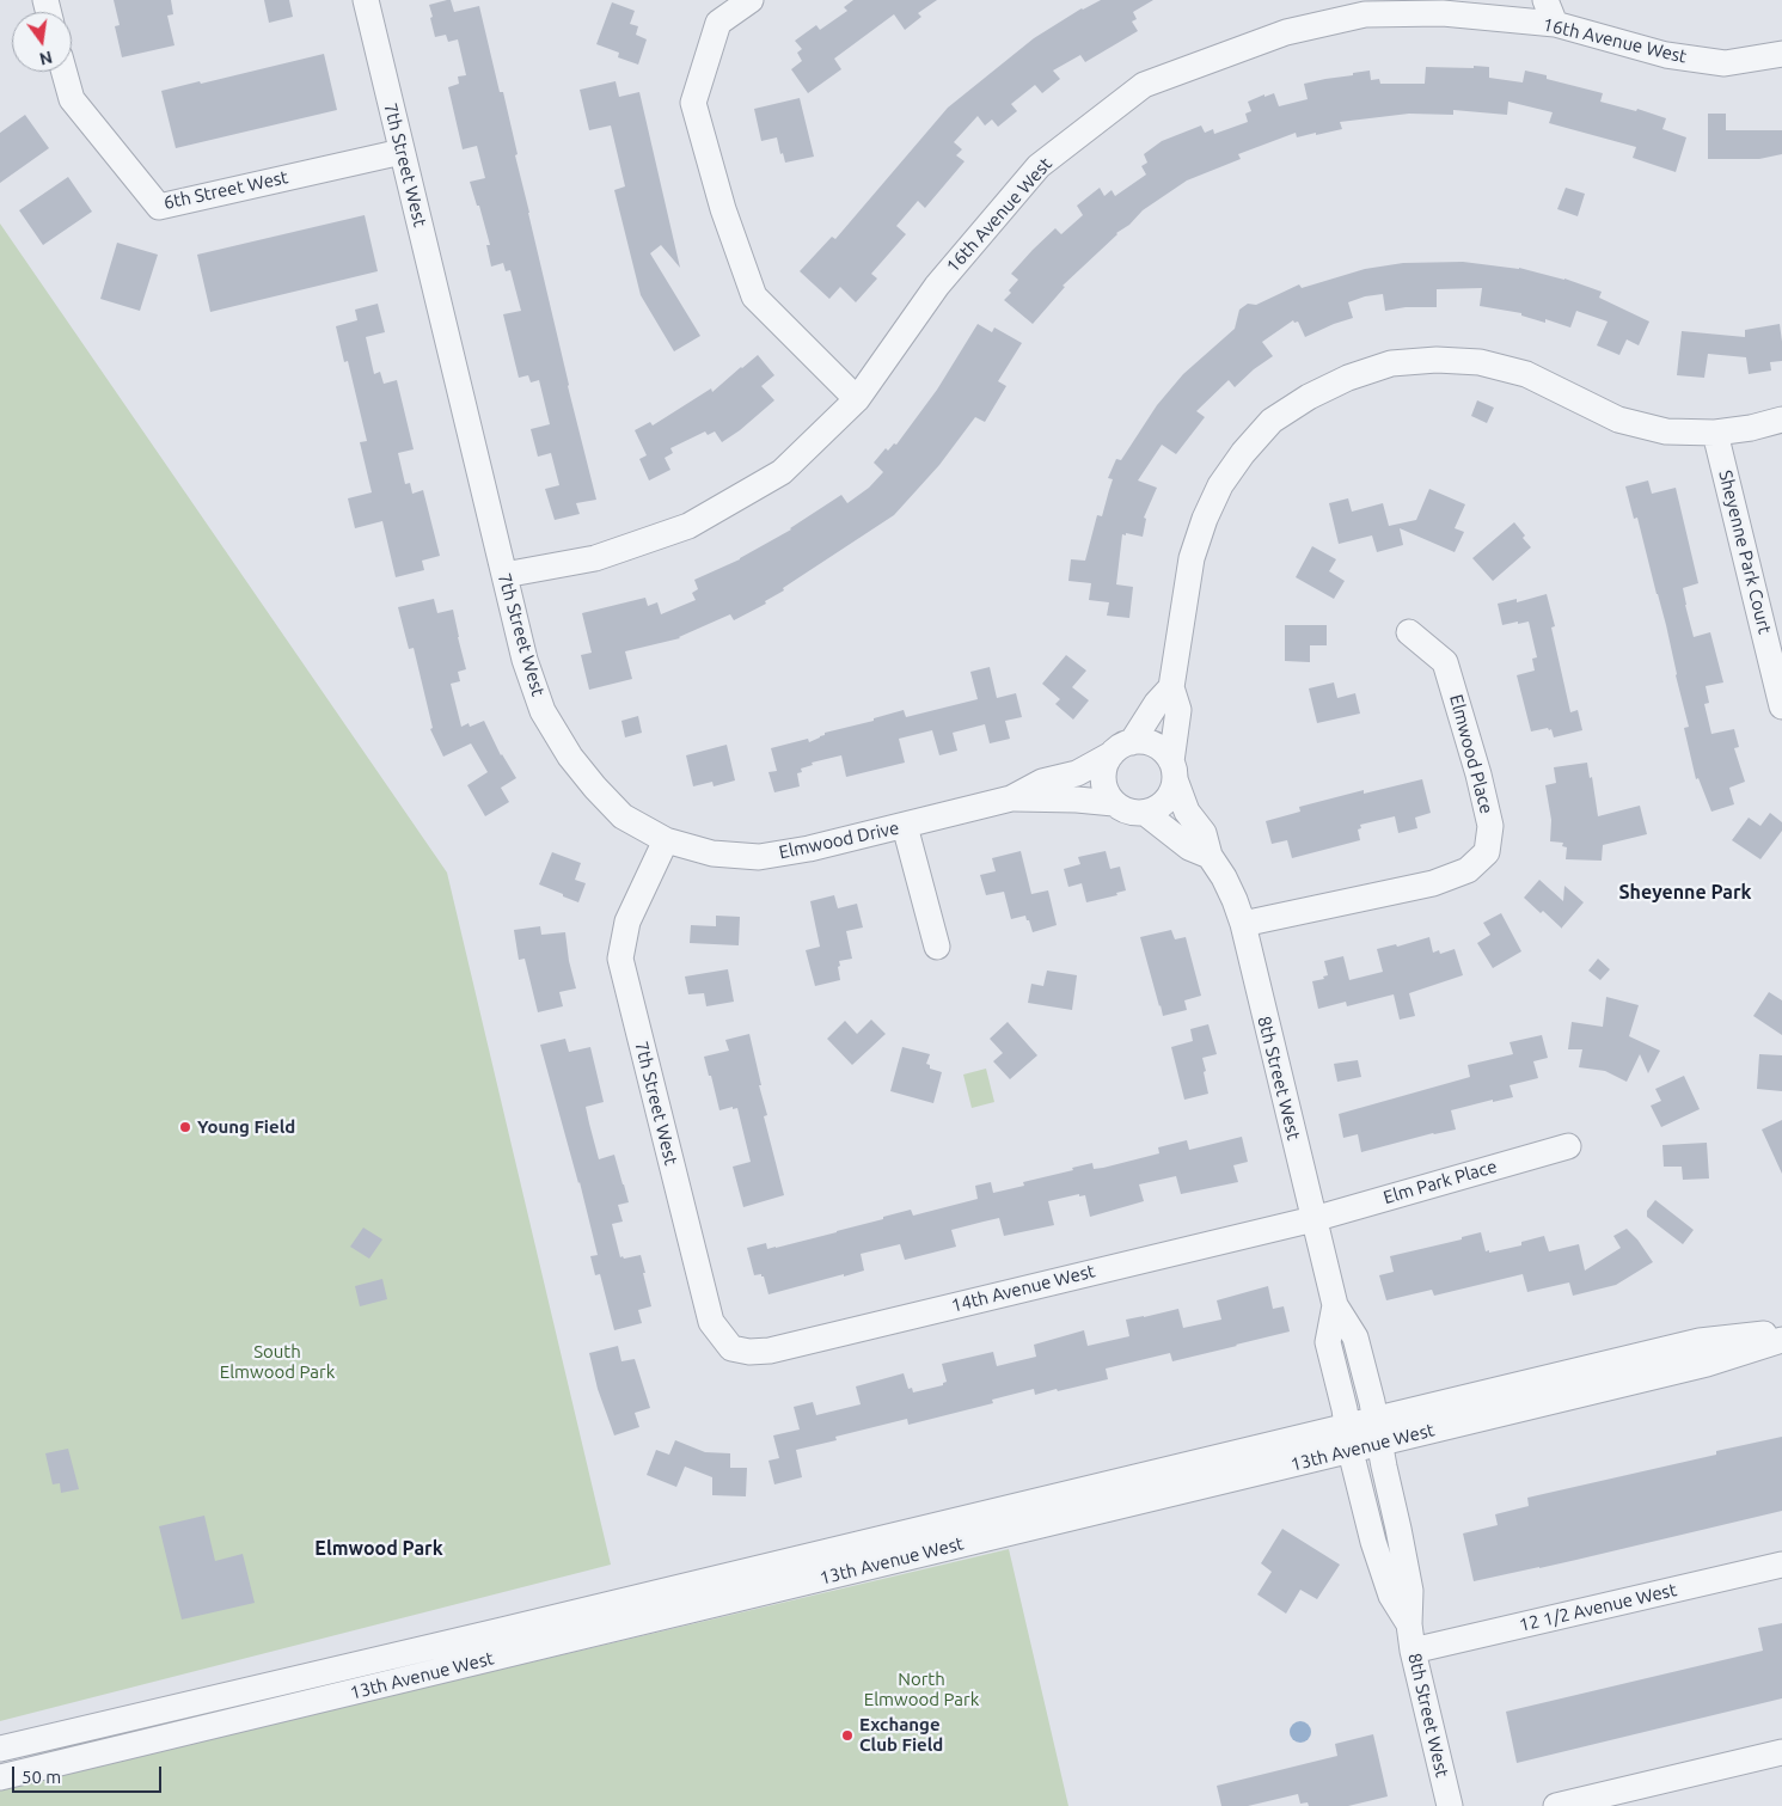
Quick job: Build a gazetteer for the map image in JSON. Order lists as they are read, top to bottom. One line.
{"streets":{"street":["16th Avenue West","7th Street West","6th Street West","Sheyenne Park Court","Elmwood Place","Elmwood Drive","8th Street West","Elm Park Place","14th Avenue West","13th Avenue West","12 1/2 Avenue West"]},"crossings":[["16th Avenue West","7th Street West"],["7th Street West","6th Street West"],["7th Street West","Elmwood Drive"],["7th Street West","14th Avenue West"],["Elmwood Place","8th Street West"],["Elmwood Drive","8th Street West"],["8th Street West","Elm Park Place"],["8th Street West","14th Avenue West"],["8th Street West","13th Avenue West"],["8th Street West","12 1/2 Avenue West"],["Elm Park Place","14th Avenue West"]],"districts":["Sheyenne Park","Elmwood Park"],"parks":["South Elmwood Park","North Elmwood Park"],"places":["Young Field","Exchange Club Field"],"scale_bar":"50 m","north":"bottom"}
